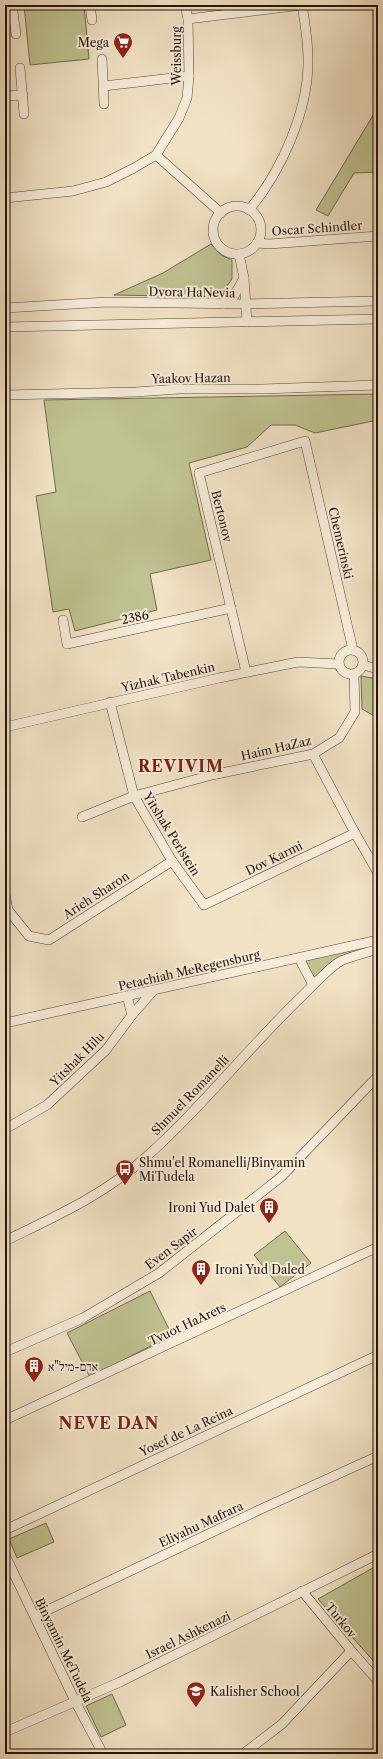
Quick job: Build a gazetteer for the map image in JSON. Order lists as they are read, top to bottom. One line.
{"streets":{"street":["Weissburg","Oscar Schindler","Dvora HaNevia","Yaakov Hazan","Bertonov","Chemerinski","2386","Yizhak Tabenkin","Haim HaZaz","Yitshak Perlstein","Dov Karmi","Arieh Sharon","Petachiah MeRegensburg","Yitshak Hilu","Shmuel Romanelli","Even Sapir","Tvuot HaArets","Yosef de La Reina","Eliyahu Mafrara","Turkov","Israel Ashkenazi","Binyamin MeTudela"]},"crossings":[["Bertonov","Chemerinski"],["Bertonov","2386"],["Bertonov","Yizhak Tabenkin"],["Chemerinski","Yizhak Tabenkin"],["Chemerinski","Haim HaZaz"],["Yizhak Tabenkin","Haim HaZaz"],["Yizhak Tabenkin","Yitshak Perlstein"],["Haim HaZaz","Yitshak Perlstein"],["Yitshak Perlstein","Dov Karmi"],["Yitshak Perlstein","Arieh Sharon"],["Petachiah MeRegensburg","Yitshak Hilu"],["Eliyahu Mafrara","Binyamin MeTudela"],["Turkov","Israel Ashkenazi"],["Israel Ashkenazi","Binyamin MeTudela"]],"districts":["REVIVIM","NEVE DAN"],"places":{"supermarket":["Mega"],"bus stop":["Shmu'el Romanelli/Binyamin MiTudela"],"building":["Ironi Yud Dalet","Ironi Yud Daled","אדם-מיל\"א"],"school or university":["Kalisher School"]}}
